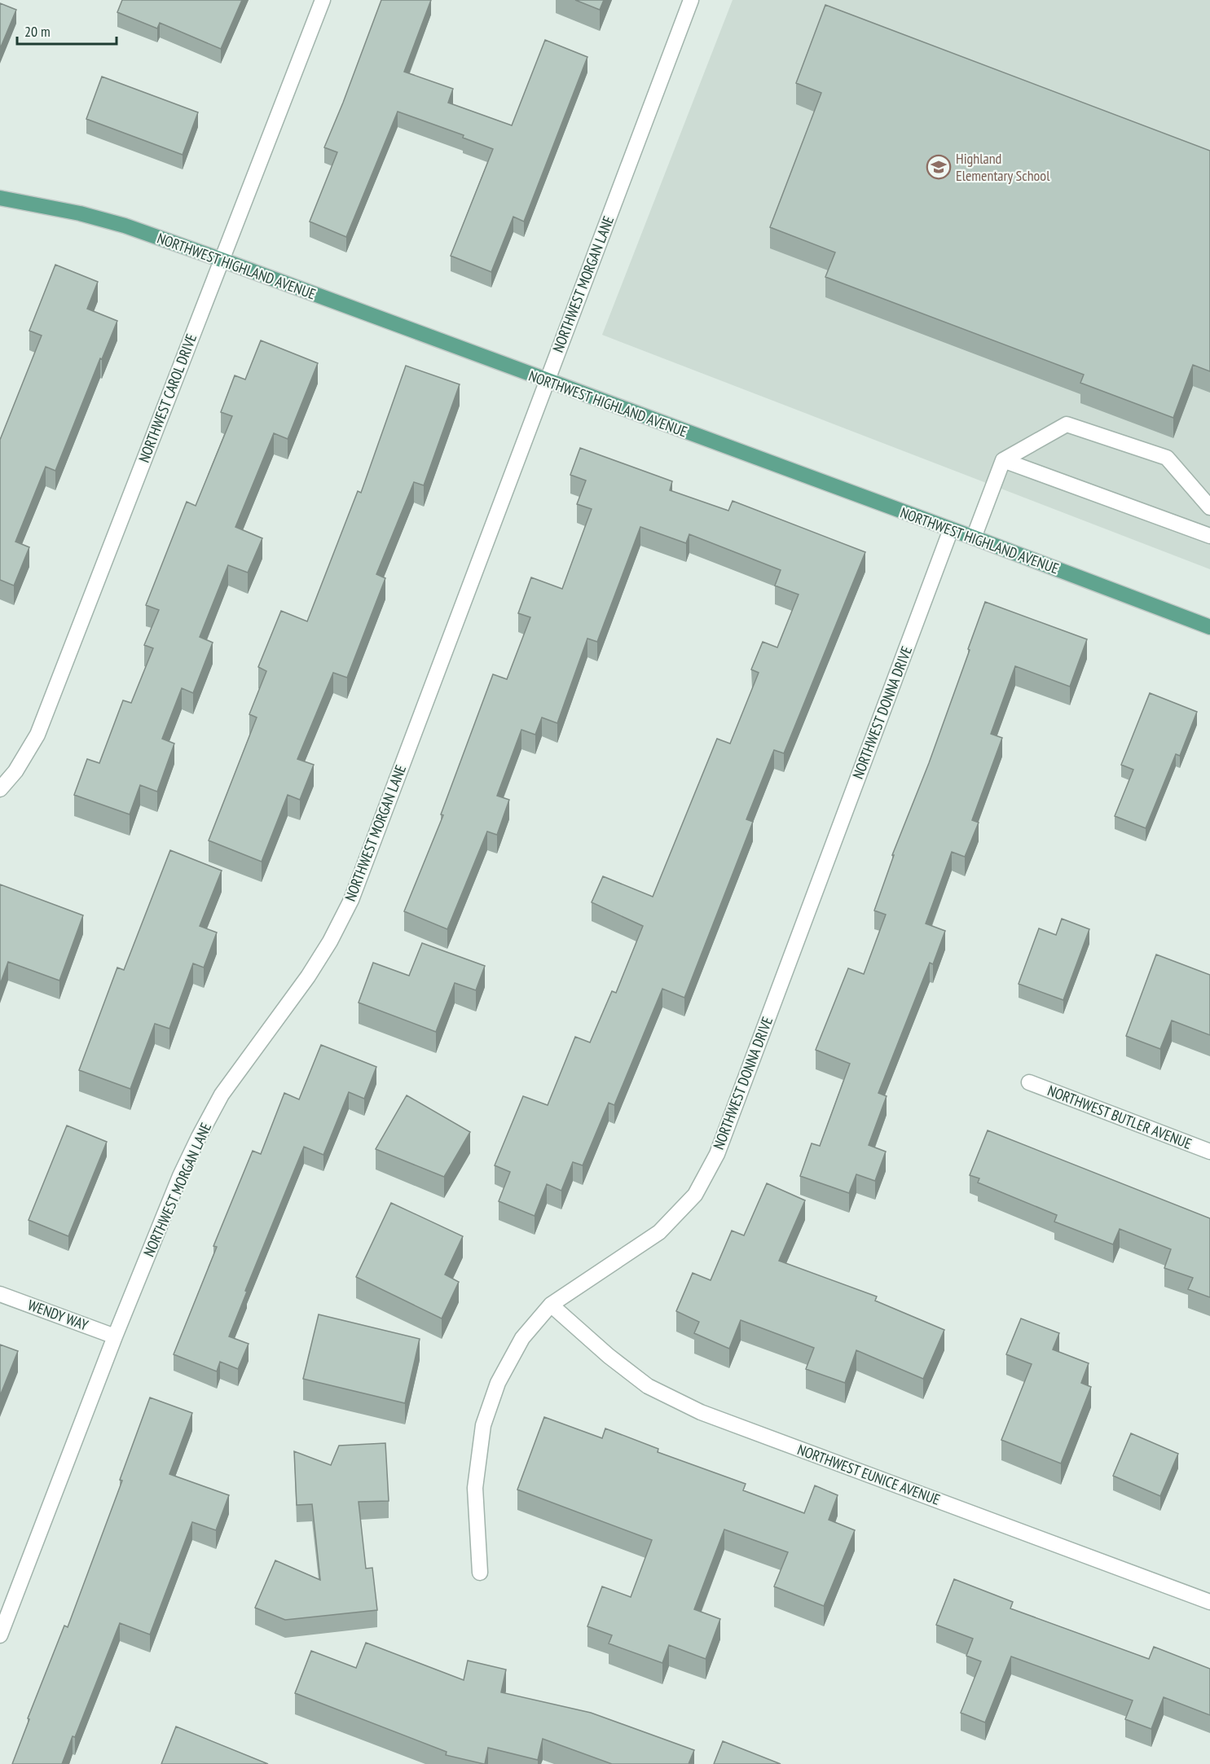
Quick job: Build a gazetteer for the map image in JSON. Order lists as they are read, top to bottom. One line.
{"streets":{"main road":["NORTHWEST HIGHLAND AVENUE"],"street":["NORTHWEST MORGAN LANE","NORTHWEST CAROL DRIVE","NORTHWEST DONNA DRIVE","NORTHWEST BUTLER AVENUE","WENDY WAY","NORTHWEST EUNICE AVENUE"]},"crossings":[["NORTHWEST HIGHLAND AVENUE","NORTHWEST MORGAN LANE"],["NORTHWEST HIGHLAND AVENUE","NORTHWEST CAROL DRIVE"],["NORTHWEST HIGHLAND AVENUE","NORTHWEST DONNA DRIVE"],["NORTHWEST MORGAN LANE","WENDY WAY"],["NORTHWEST DONNA DRIVE","NORTHWEST EUNICE AVENUE"]],"places":{"school or university":["Highland Elementary School"]},"scale_bar":"20 m"}
